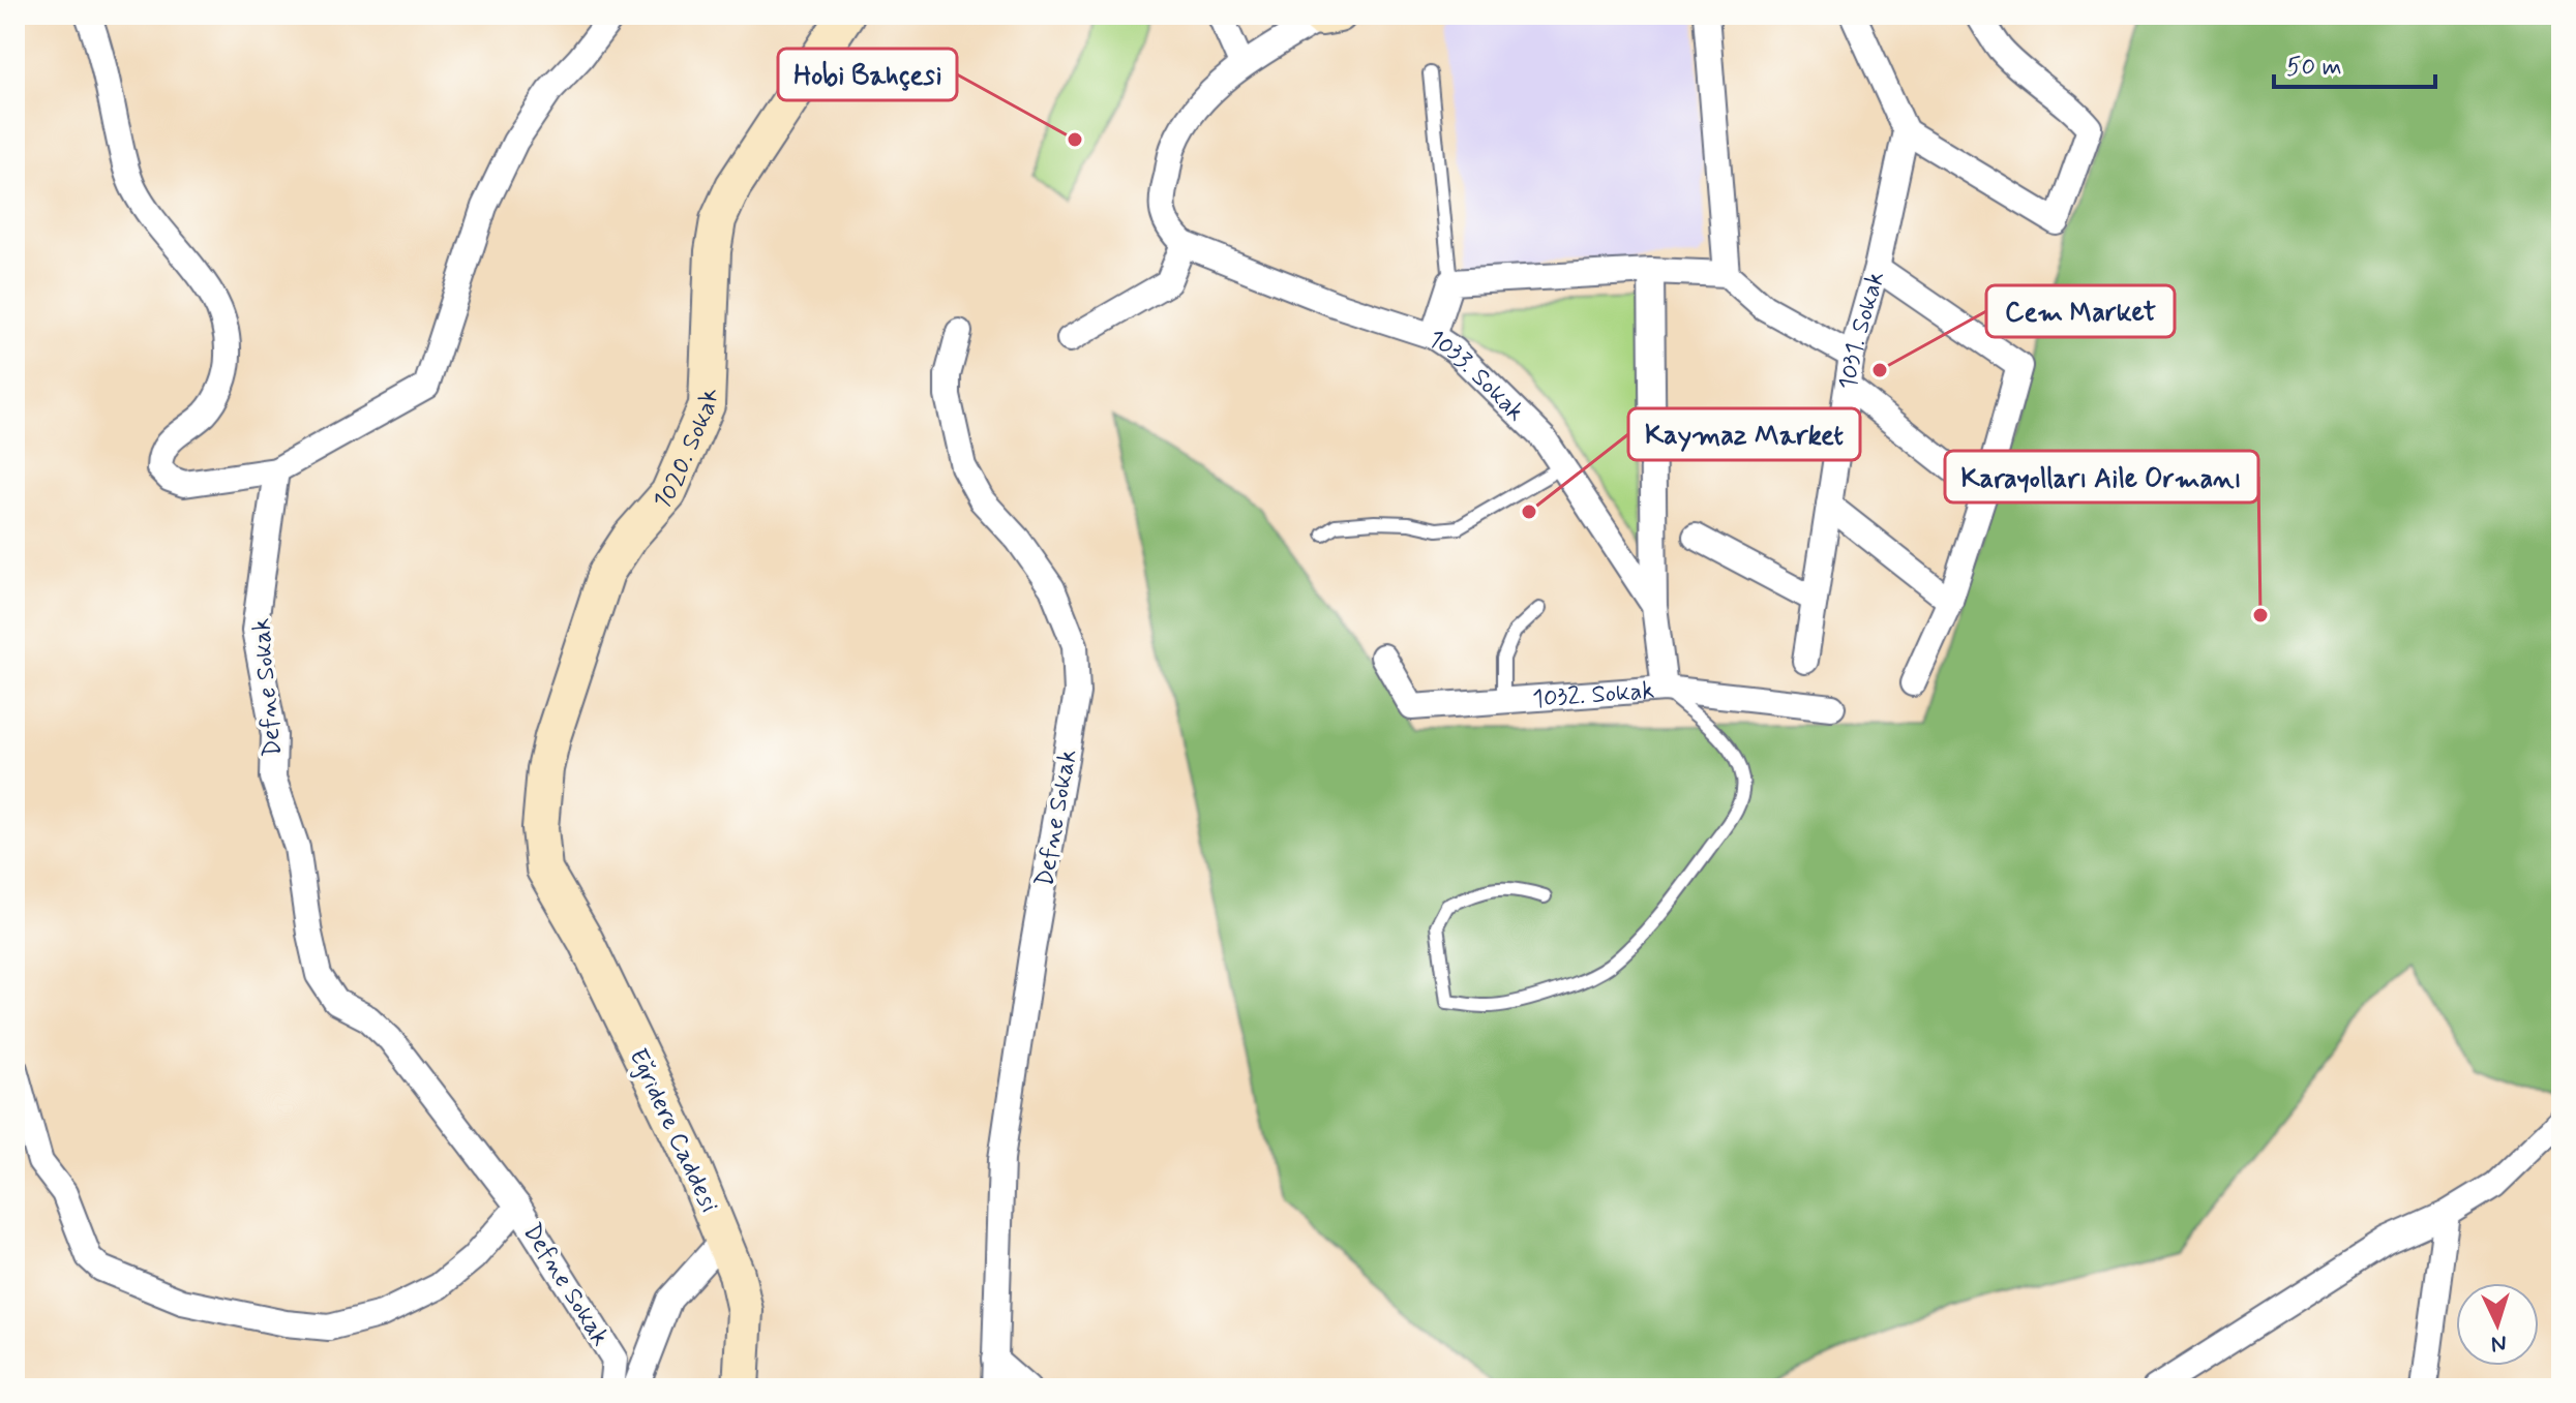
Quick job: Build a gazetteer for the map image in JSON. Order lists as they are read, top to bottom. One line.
{"streets":{"street":["1031. Sokak","1033. Sokak","1020. Sokak","Defne Sokak","1032. Sokak","Eğridere Caddesi"]},"crossings":[["1033. Sokak","1032. Sokak"],["1020. Sokak","Eğridere Caddesi"]],"places":["Hobi Bahçesi","Cem Market","Kaymaz Market","Karayolları Aile Ormanı"],"scale_bar":"50 m","north":"bottom"}
